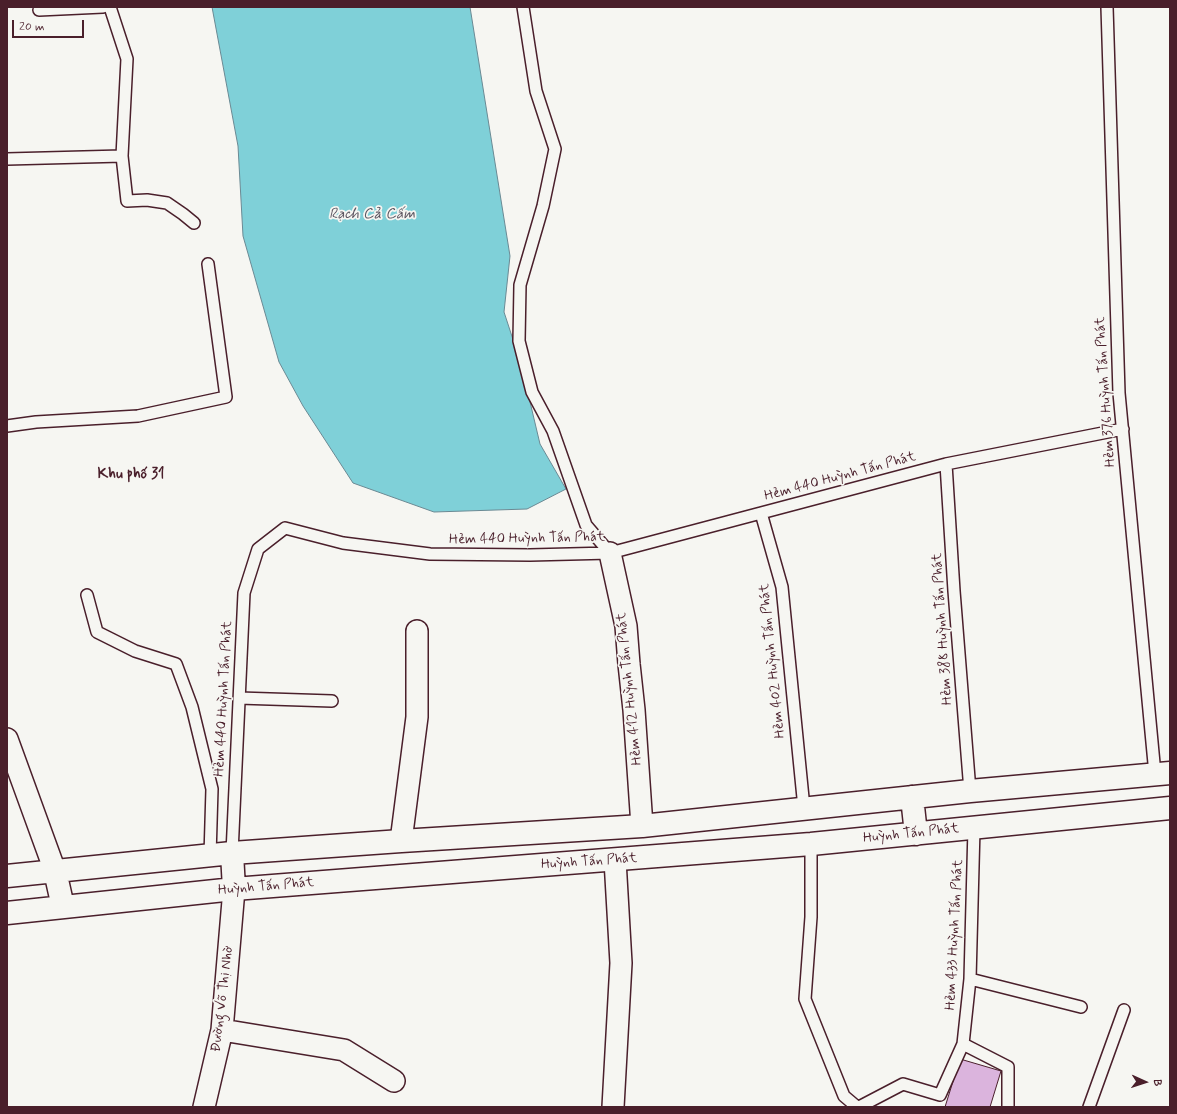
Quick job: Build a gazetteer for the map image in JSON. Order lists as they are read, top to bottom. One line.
{"streets":{"main road":["Huỳnh Tấn Phát"],"street":["Hẻm 412 Huỳnh Tấn Phát","Đường Võ Thị Nhờ"],"lane":["Hẻm 376 Huỳnh Tấn Phát","Hẻm 440 Huỳnh Tấn Phát","Hẻm 388 Huỳnh Tấn Phát","Hẻm 402 Huỳnh Tấn Phát","Hẻm 433 Huỳnh Tấn Phát"]},"crossings":[["Hẻm 376 Huỳnh Tấn Phát","Hẻm 440 Huỳnh Tấn Phát"],["Hẻm 440 Huỳnh Tấn Phát","Hẻm 388 Huỳnh Tấn Phát"],["Hẻm 440 Huỳnh Tấn Phát","Hẻm 402 Huỳnh Tấn Phát"],["Hẻm 440 Huỳnh Tấn Phát","Hẻm 412 Huỳnh Tấn Phát"],["Huỳnh Tấn Phát","Hẻm 433 Huỳnh Tấn Phát"],["Huỳnh Tấn Phát","Đường Võ Thị Nhờ"]],"districts":["Khu phố 31"],"water":["Rạch Cả Cấm"],"scale_bar":"20 m","north":"right"}
